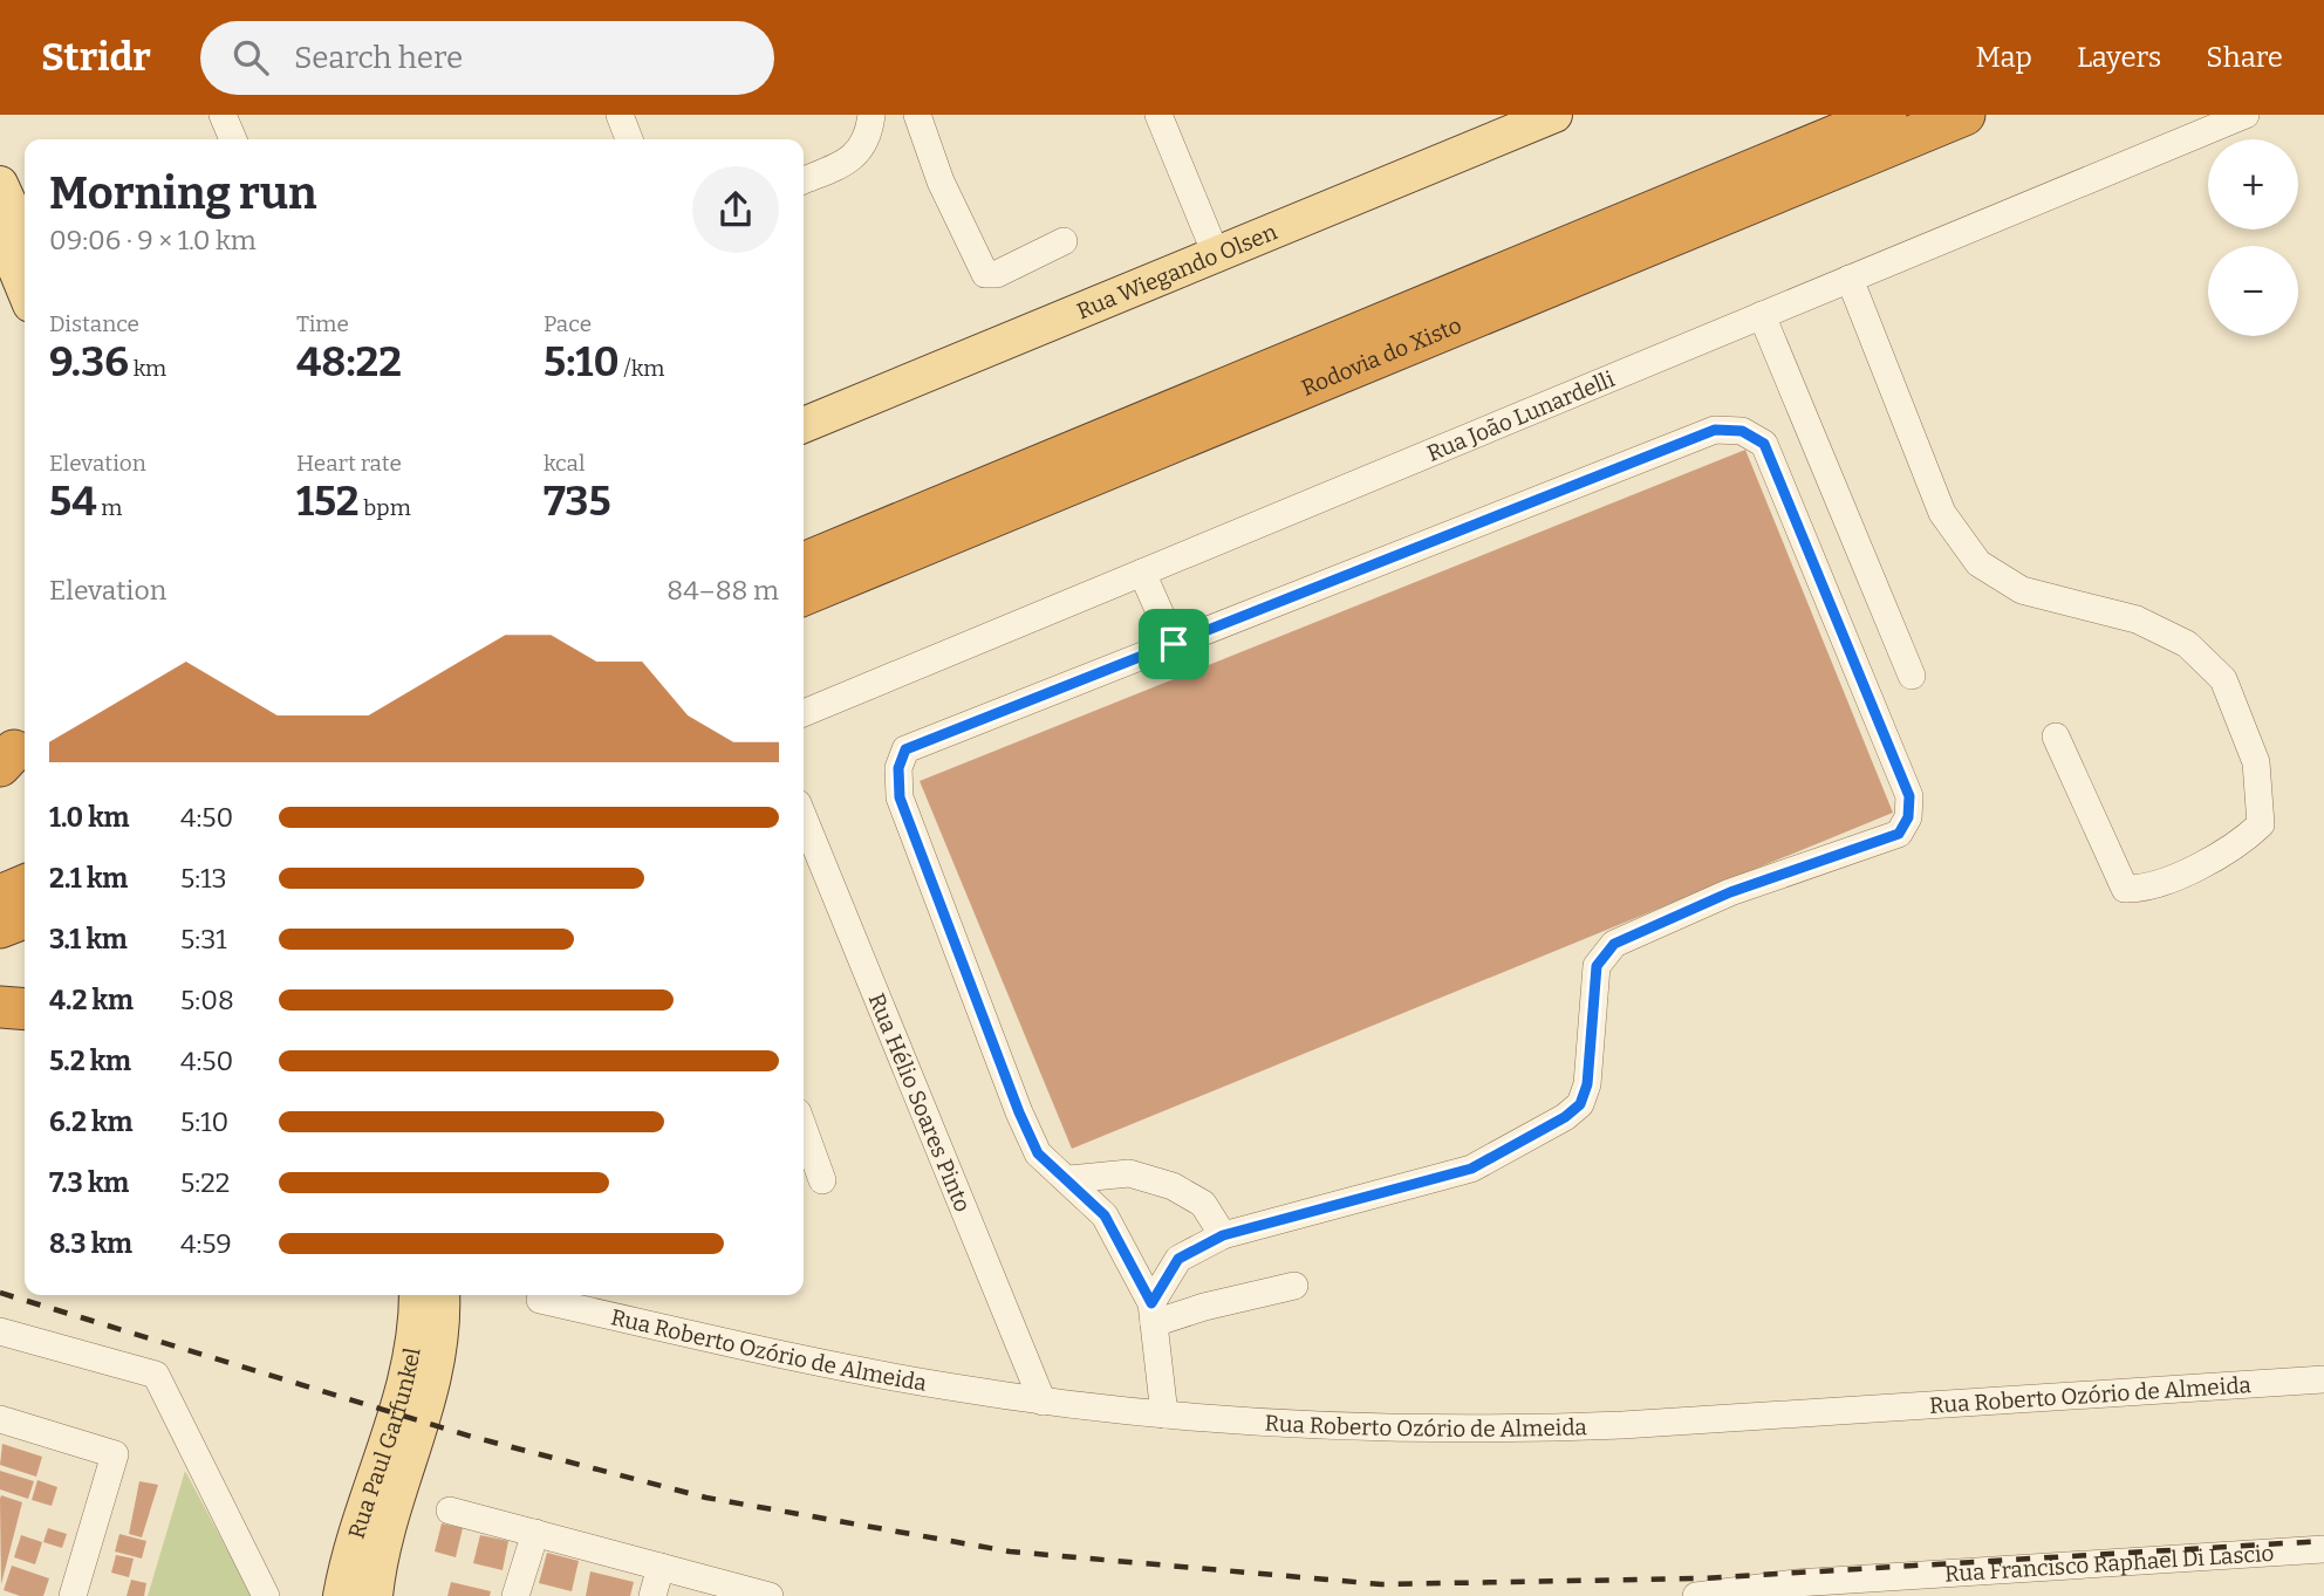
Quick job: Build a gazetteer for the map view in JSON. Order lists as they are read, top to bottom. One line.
{"streets":{"highway":["Rodovia do Xisto"],"main road":["Rua Wiegando Olsen","Rua Paul Garfunkel"],"street":["Rua João Lunardelli","Rua Hélio Soares Pinto","Rua Roberto Ozório de Almeida","Rua Francisco Raphael Di Lascio"]},"crossings":[["Rua Hélio Soares Pinto","Rua Roberto Ozório de Almeida"]],"page":{"header":"Stridr","search":"Search here","nav":["Map","Layers","Share"],"map_buttons":["+","−"],"heading":["Morning run","09:06 · 9 × 1.0 km"],"stats":[["Distance","9.36 km"],["Time","48:22"],["Pace","5:10 /km"],["Elevation","54 m"],["Heart rate","152 bpm"],["kcal","735"]],"chart":["Elevation","84–88 m"],"list":[{"name":"1.0 km","note":"4:50"},{"name":"2.1 km","note":"5:13"},{"name":"3.1 km","note":"5:31"},{"name":"4.2 km","note":"5:08"},{"name":"5.2 km","note":"4:50"},{"name":"6.2 km","note":"5:10"},{"name":"7.3 km","note":"5:22"},{"name":"8.3 km","note":"4:59"}]}}
